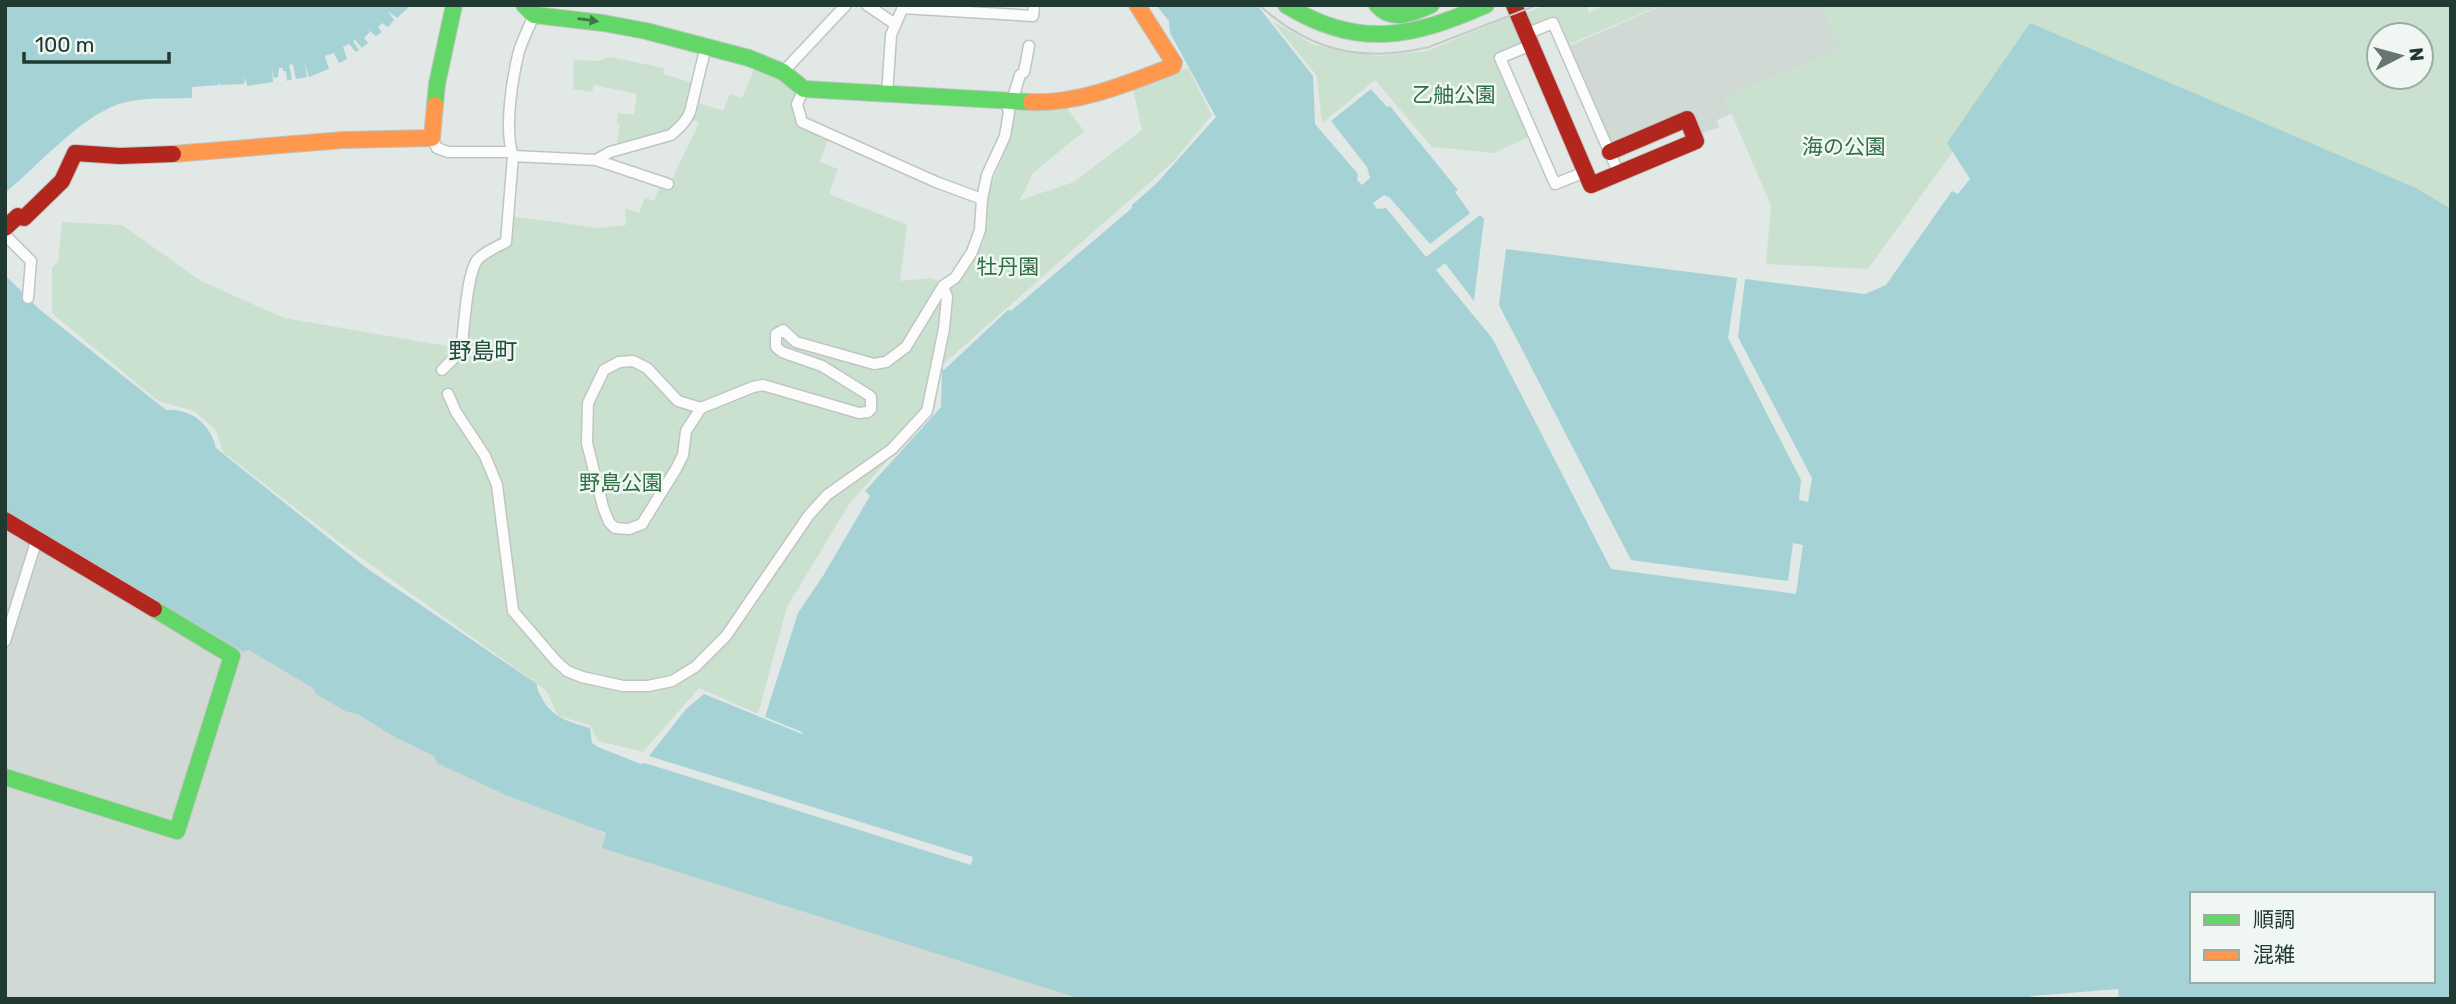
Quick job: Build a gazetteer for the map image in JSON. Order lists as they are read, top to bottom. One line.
{"districts":["野島町"],"parks":["乙舳公園","海の公園","牡丹園","野島公園"],"legend":["順調","混雑"],"scale_bar":"100 m","north":"right"}
